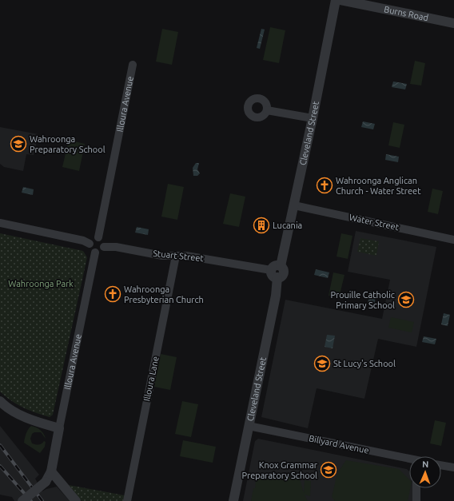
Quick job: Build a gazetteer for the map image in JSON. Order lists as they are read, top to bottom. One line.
{"streets":{"street":["Burns Road","Illoura Avenue","Cleveland Street","Water Street","Stuart Street","Illoura Lane","Billyard Avenue"]},"crossings":[["Illoura Avenue","Stuart Street"],["Cleveland Street","Water Street"],["Cleveland Street","Stuart Street"],["Cleveland Street","Billyard Avenue"],["Stuart Street","Illoura Lane"]],"parks":["Wahroonga Park"],"places":{"school or university":["Wahroonga Preparatory School","Prouille Catholic Primary School","St Lucy's School","Knox Grammar Preparatory School"],"church":["Wahroonga Anglican Church - Water Street","Wahroonga Presbyterian Church"],"building":["Lucania"]},"north":"top"}
